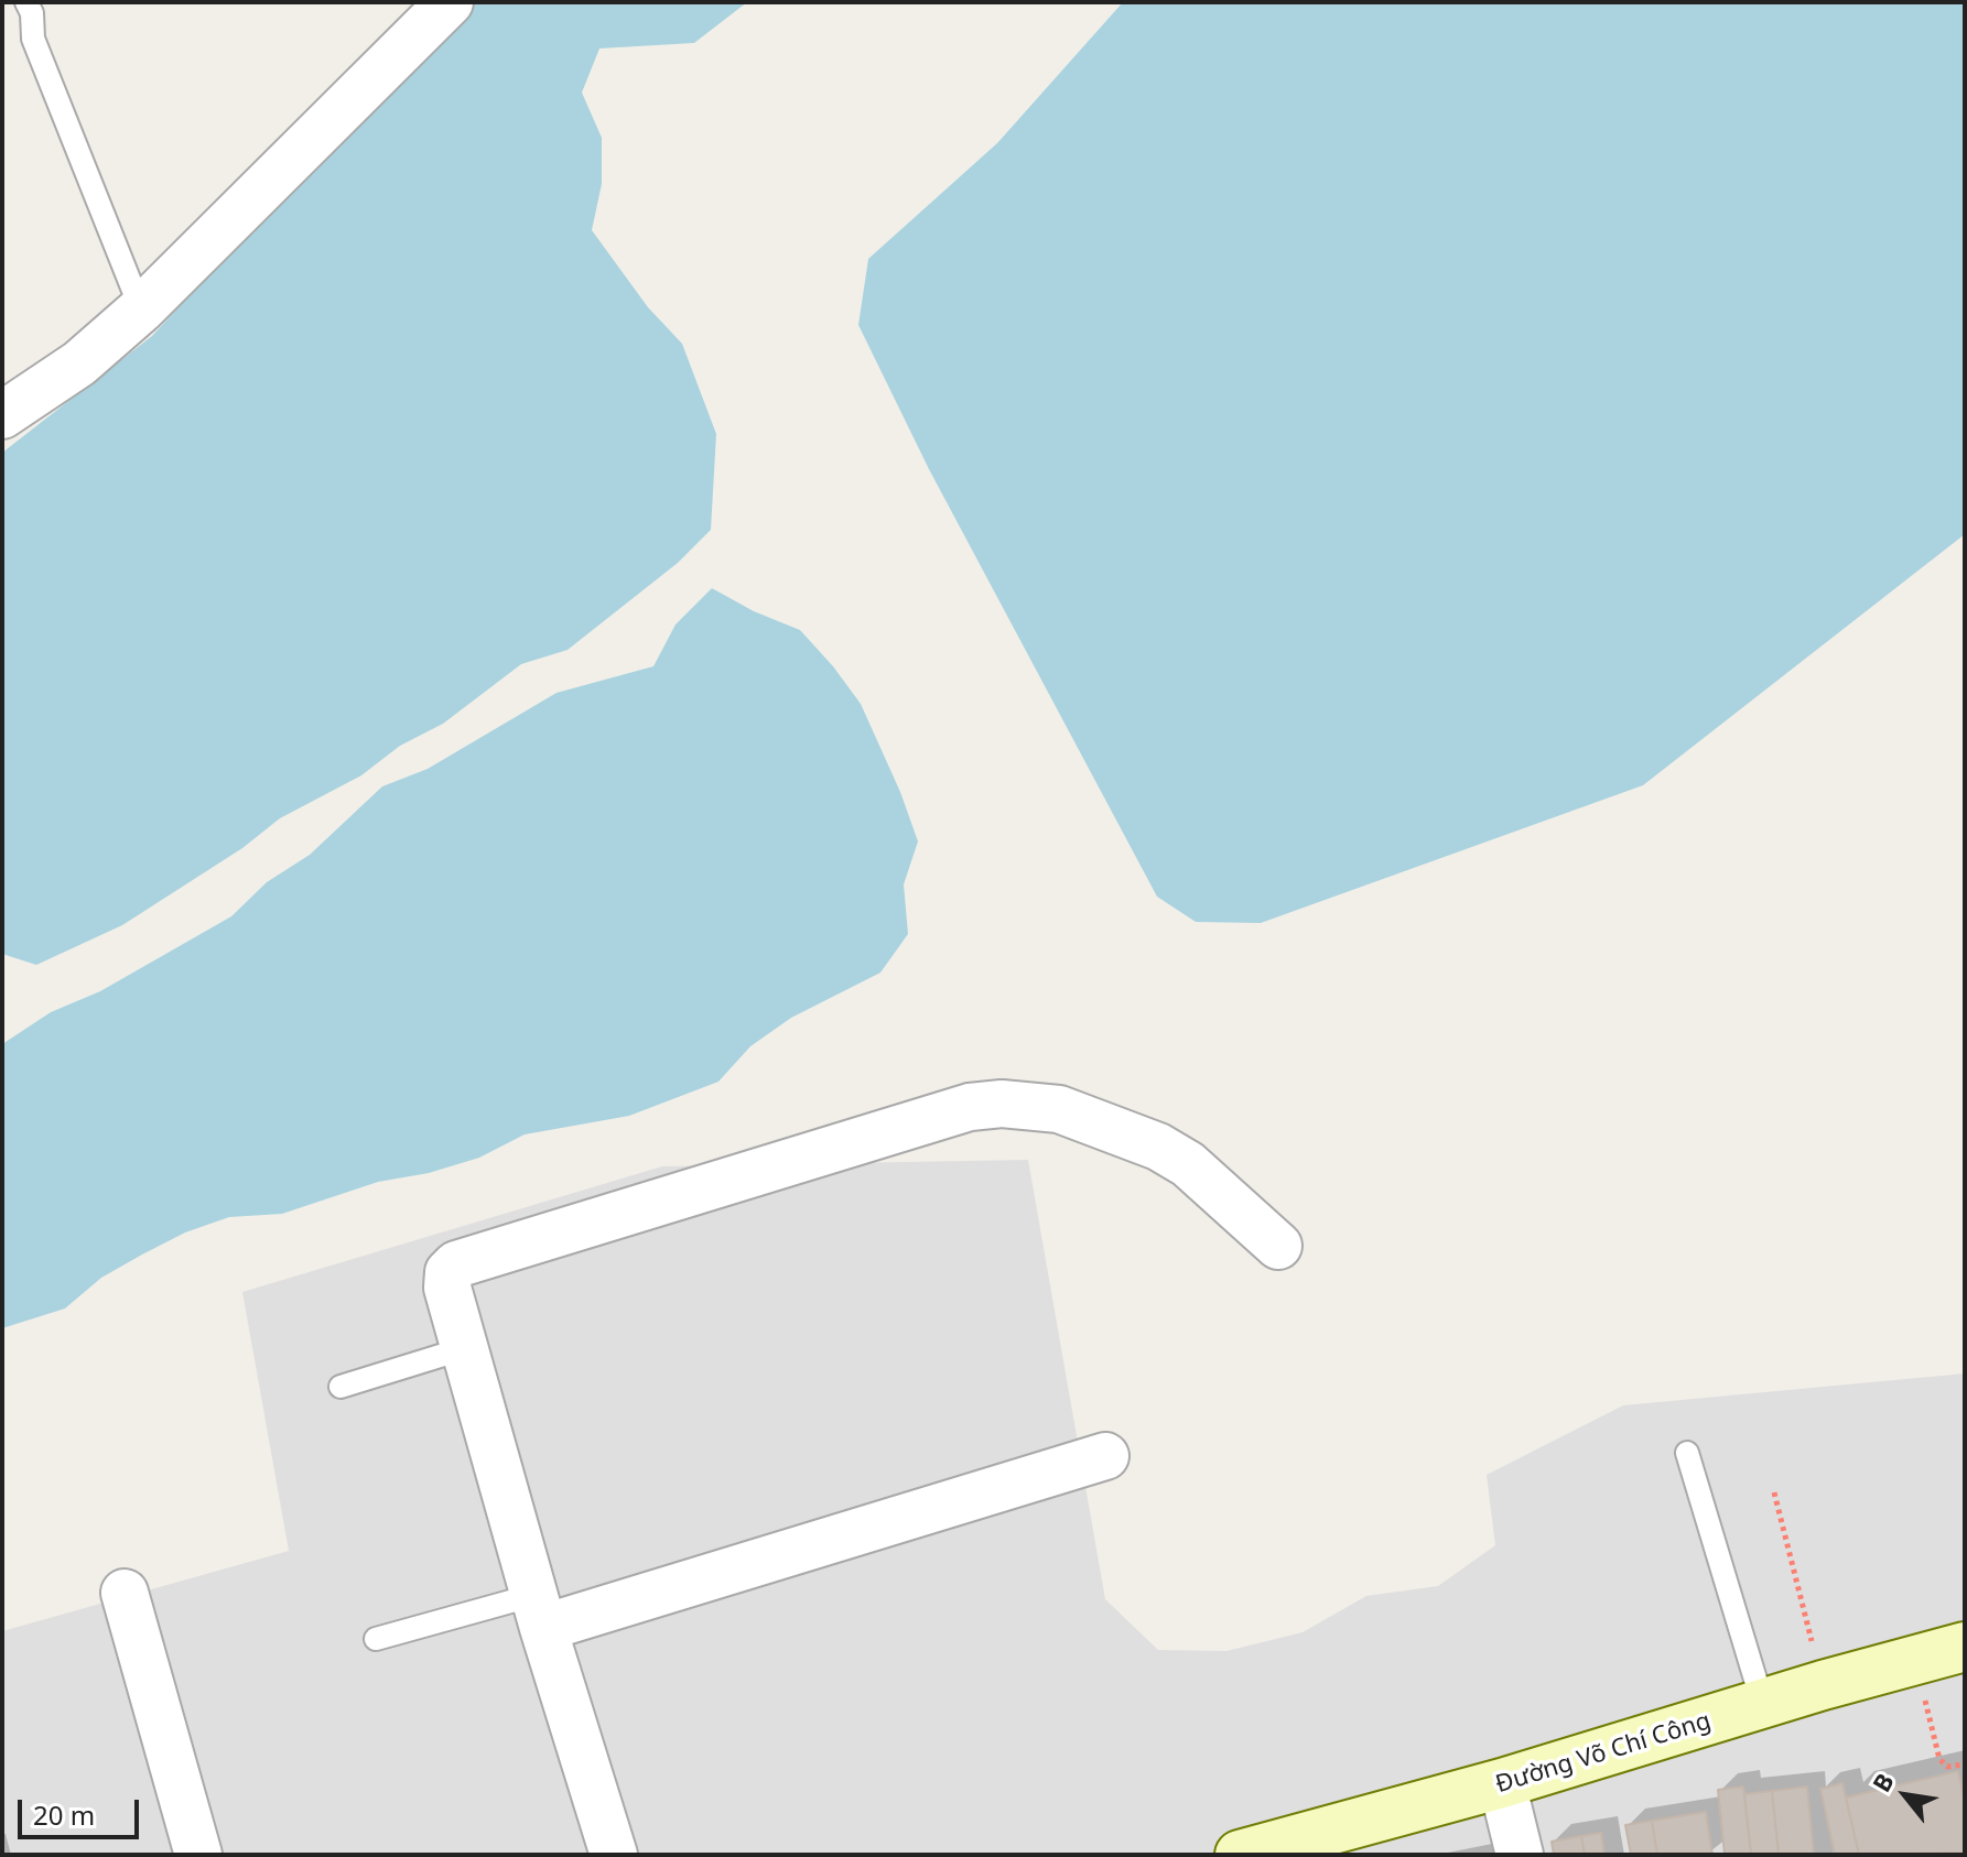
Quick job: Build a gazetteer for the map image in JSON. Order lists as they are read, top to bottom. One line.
{"streets":{"main road":["Đường Võ Chí Công"]},"scale_bar":"20 m","north":"top left"}
